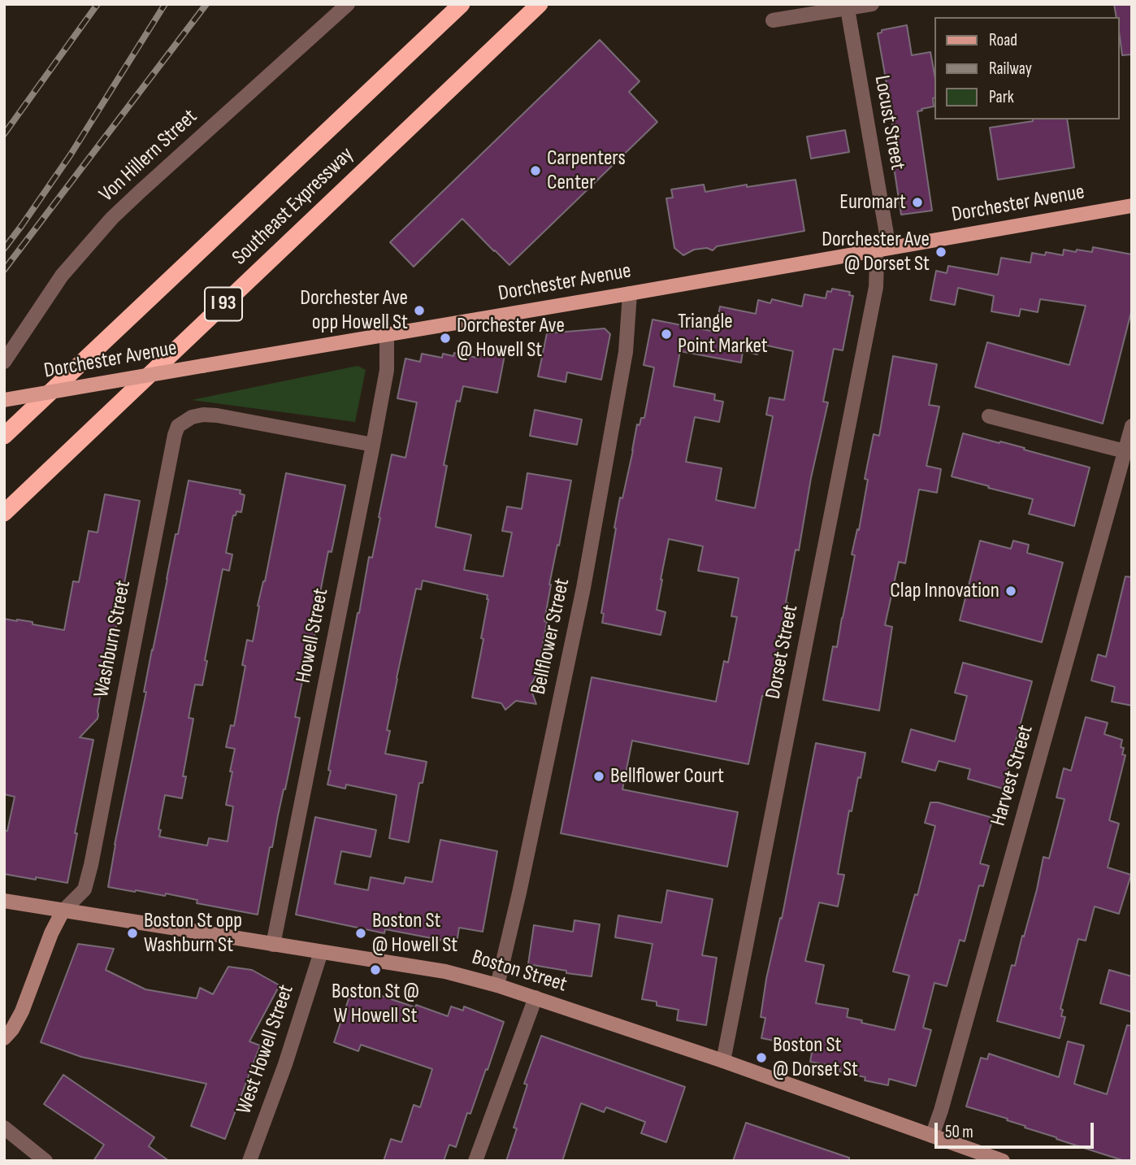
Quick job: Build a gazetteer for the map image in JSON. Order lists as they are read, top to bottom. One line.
{"streets":{"highway":["Southeast Expressway","I 93"],"main road":["Dorchester Avenue","Washburn Street","Boston Street"],"street":["Locust Street","Von Hillern Street","Howell Street","Bellflower Street","Dorset Street","Harvest Street","West Howell Street"]},"crossings":[["Locust Street","Dorchester Avenue"],["Locust Street","Dorset Street"],["Dorchester Avenue","Howell Street"],["Dorchester Avenue","Bellflower Street"],["Dorchester Avenue","Dorset Street"],["Howell Street","Washburn Street"],["Howell Street","Boston Street"],["Bellflower Street","Boston Street"],["Washburn Street","Boston Street"],["Dorset Street","Boston Street"],["Harvest Street","Boston Street"],["Boston Street","West Howell Street"]],"places":["Carpenters Center","Euromart","Dorchester Ave @ Dorset St","Dorchester Ave opp Howell St","Triangle Point Market","Dorchester Ave @ Howell St","Clap Innovation","Bellflower Court","Boston St opp Washburn St","Boston St @ Howell St","Boston St @ W Howell St","Boston St @ Dorset St"],"legend":["Road","Railway","Park"],"scale_bar":"50 m"}
